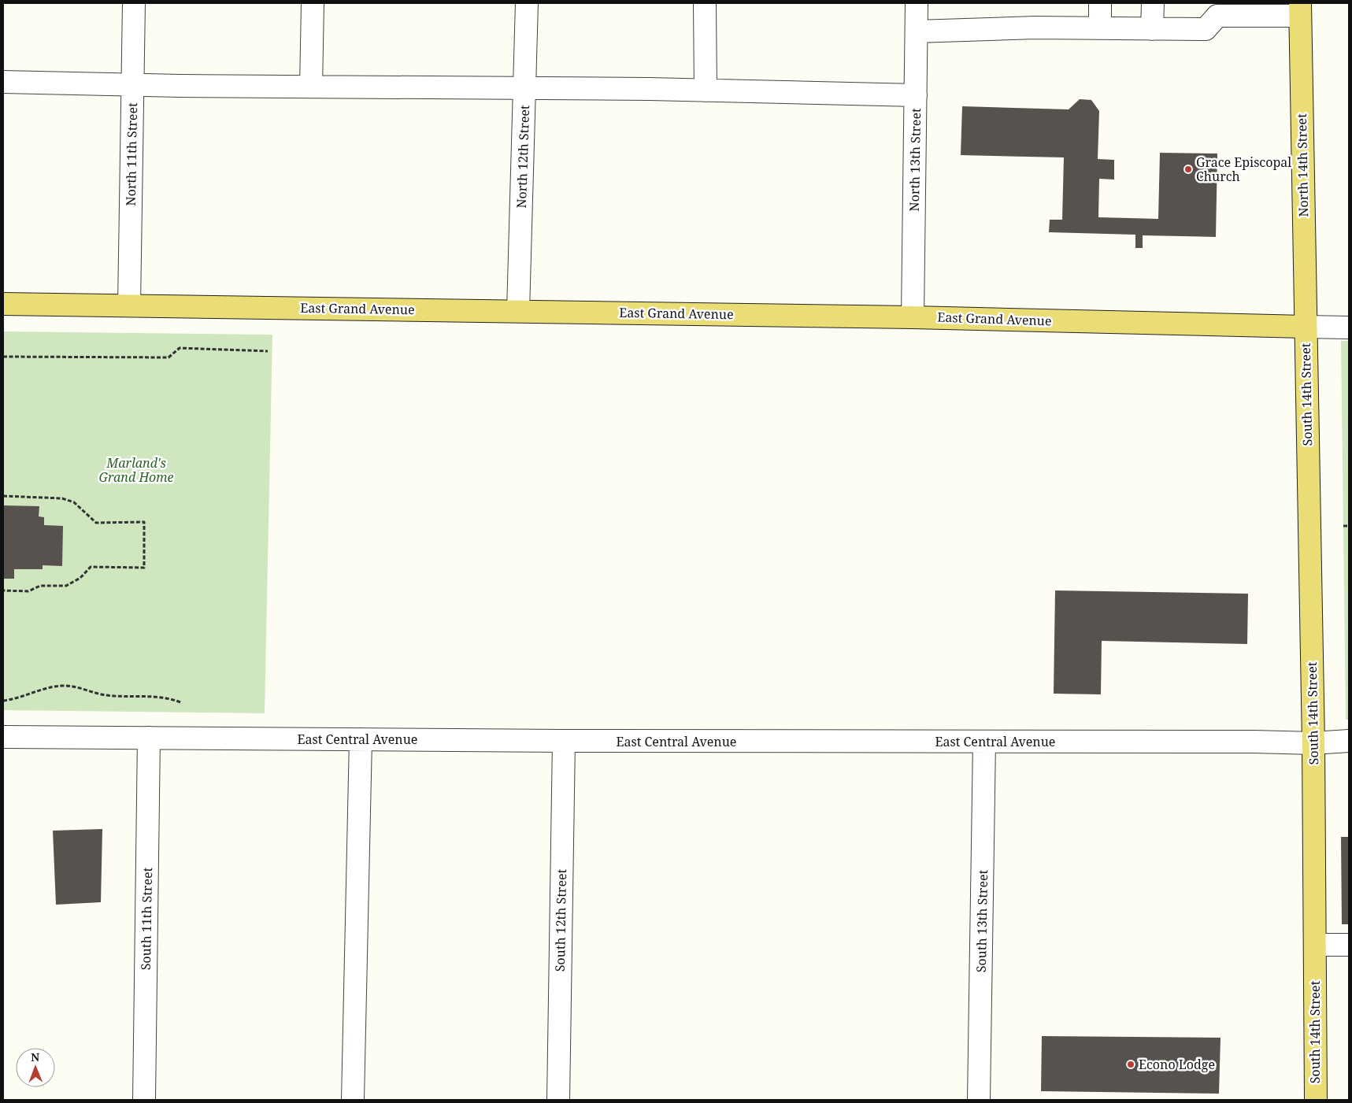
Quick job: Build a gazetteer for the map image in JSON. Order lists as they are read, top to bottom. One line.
{"streets":{"main road":["North 14th Street","East Grand Avenue","South 14th Street"],"street":["North 11th Street","North 12th Street","North 13th Street","East Central Avenue","South 11th Street","South 12th Street","South 13th Street"]},"crossings":[["North 11th Street","East Grand Avenue"],["North 12th Street","East Grand Avenue"],["North 13th Street","East Grand Avenue"],["North 14th Street","East Grand Avenue"],["North 14th Street","South 14th Street"],["East Grand Avenue","South 14th Street"],["South 14th Street","East Central Avenue"],["East Central Avenue","South 11th Street"],["East Central Avenue","South 12th Street"],["East Central Avenue","South 13th Street"]],"parks":["Marland's Grand Home"],"places":["Grace Episcopal Church","Econo Lodge"],"north":"top"}
